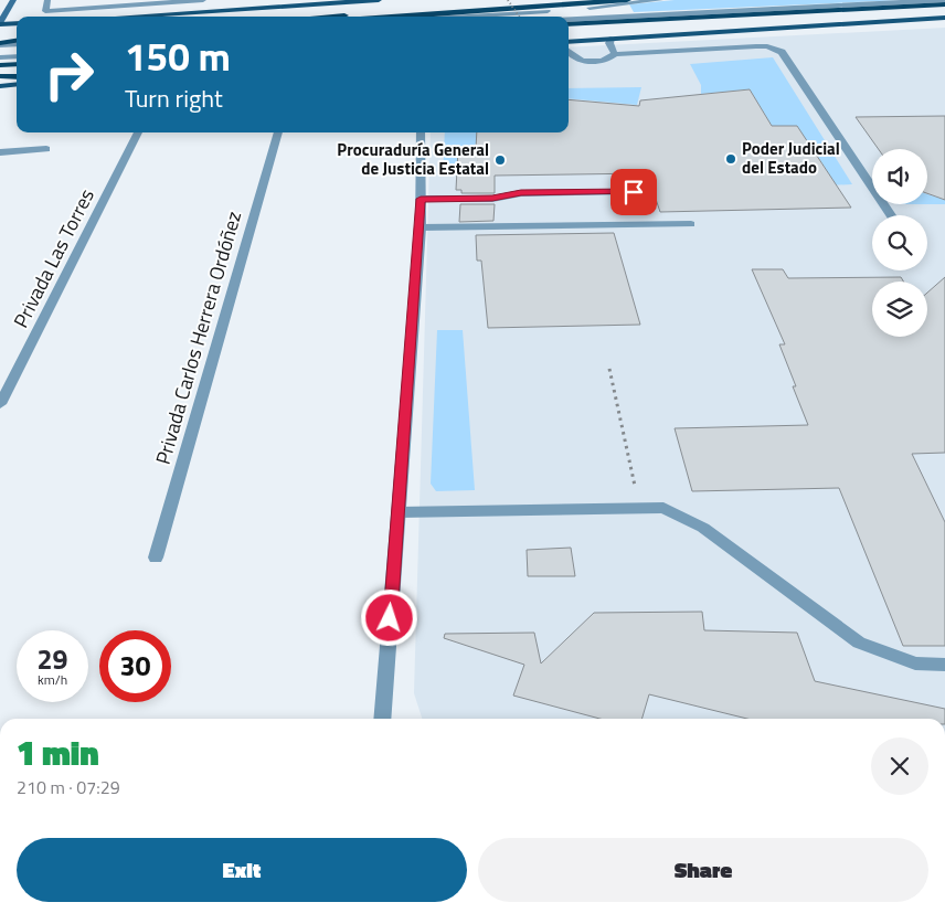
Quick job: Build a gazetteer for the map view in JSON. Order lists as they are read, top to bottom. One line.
{"streets":{"street":["Privada Las Torres","Privada Carlos Herrera Ordóñez"]},"places":["Poder Judicial del Estado","Procuraduría General de Justicia Estatal"],"page":{"turn":["150 m","Turn right"],"speed":"29 km/h","limit":"30","heading":["1 min","210 m · 07:29"],"buttons":["Exit","Share"]}}
